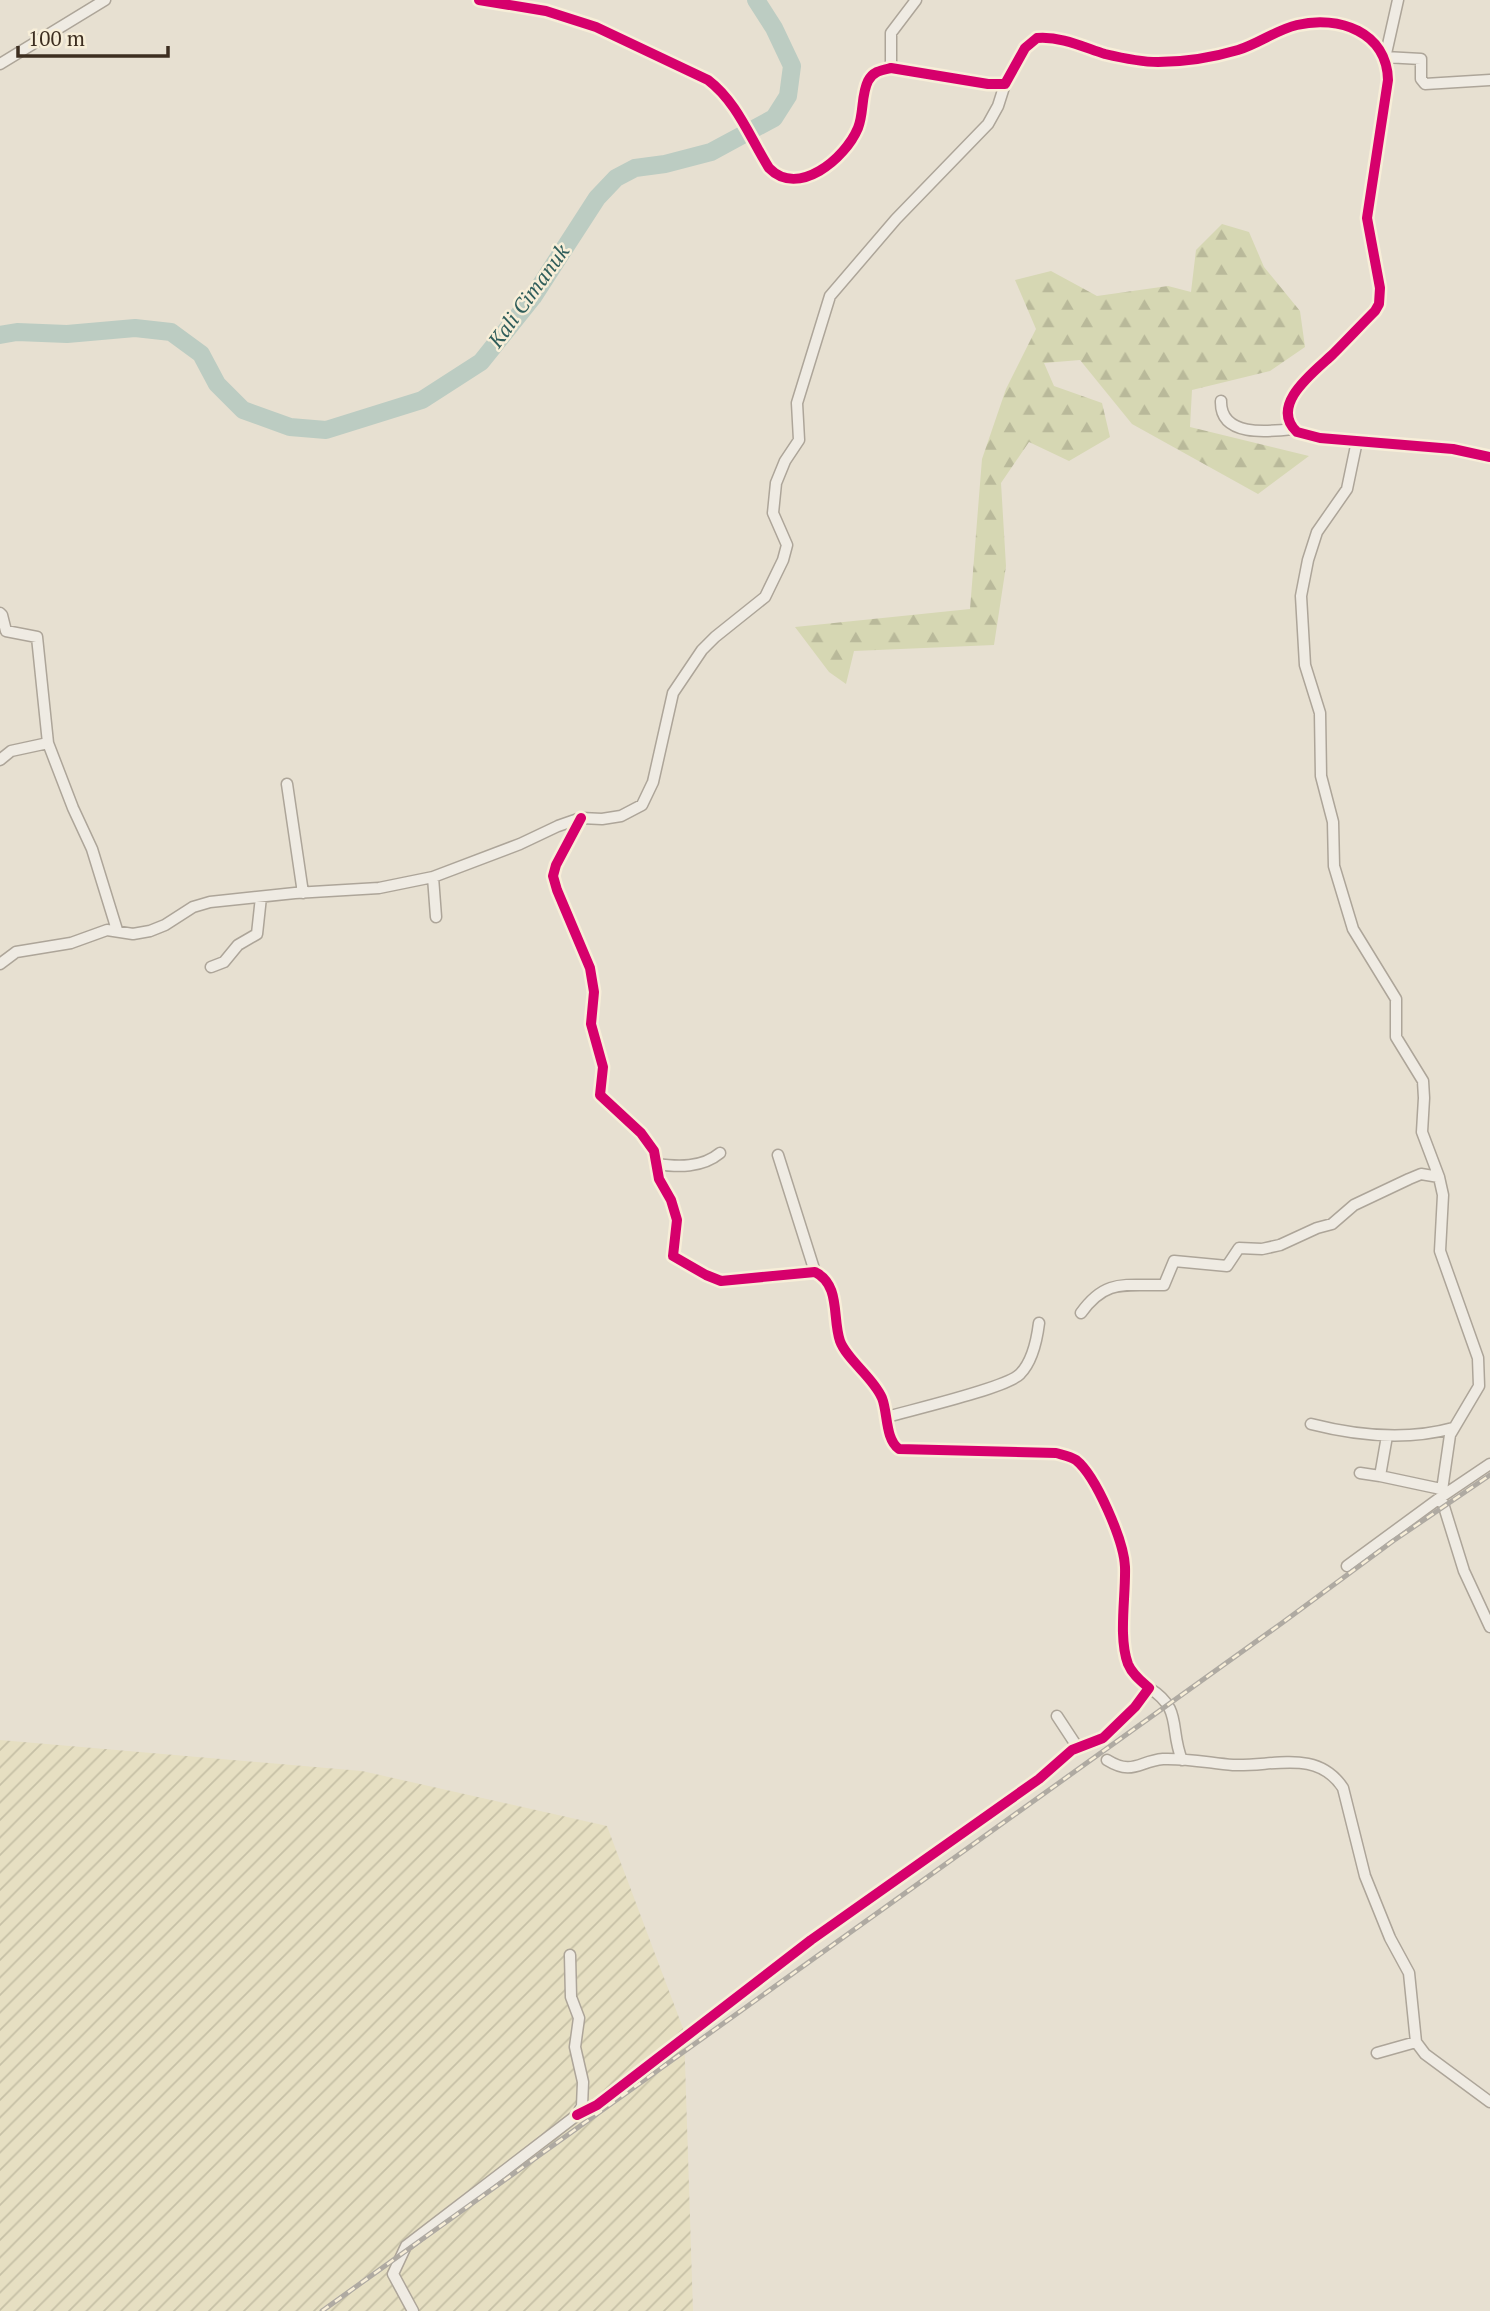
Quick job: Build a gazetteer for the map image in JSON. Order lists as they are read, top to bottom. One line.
{"water":["Kali Cimanuk"],"scale_bar":"100 m"}
